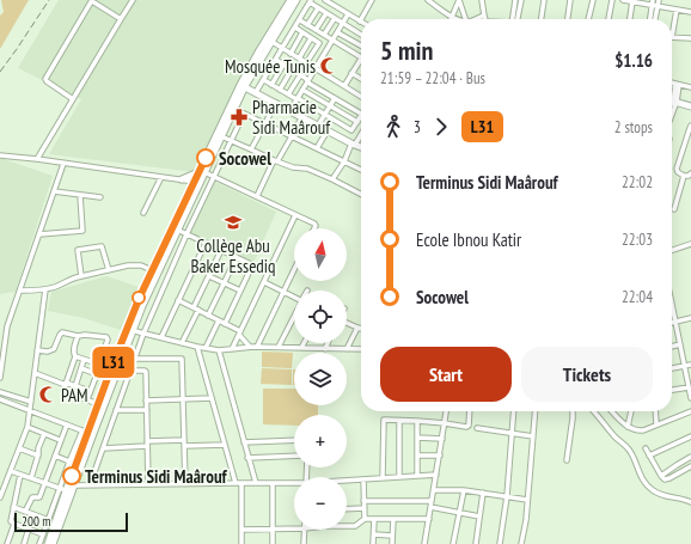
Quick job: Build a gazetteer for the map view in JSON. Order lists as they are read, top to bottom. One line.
{"places":{"mosque":["Mosquée Tunis","PAM"],"pharmacy":["Pharmacie Sidi Maârouf"],"other":["Socowel","Terminus Sidi Maârouf"],"school or university":["Collège Abu Baker Essediq"]},"lines":["bus line L31"],"scale_bar":"200 m","north":"top","page":{"on_map":"L31","heading":["5 min","21:59 – 22:04 · Bus","$1.16"],"legs":["3","L31","2 stops"],"list":[{"name":"Terminus Sidi Maârouf","value":"22:02"},{"name":"Ecole Ibnou Katir","value":"22:03"},{"name":"Socowel","value":"22:04"}],"map_buttons":["+","−"],"buttons":["Start","Tickets"],"scale":"200 m"}}
